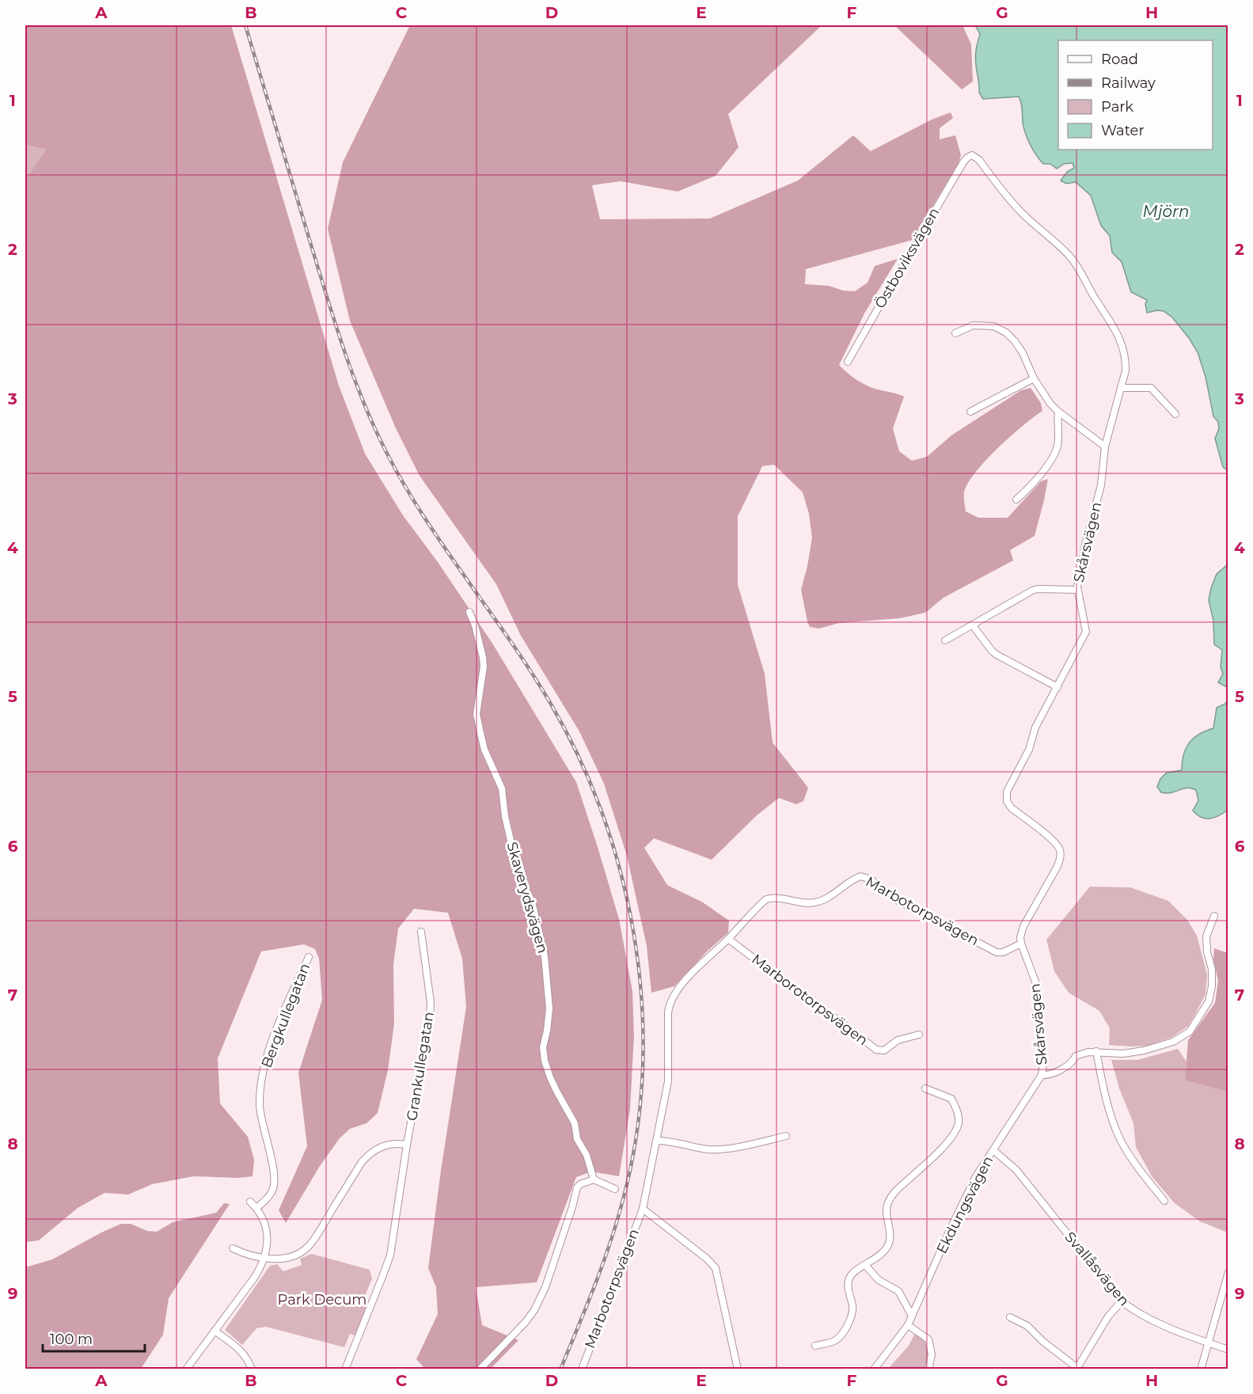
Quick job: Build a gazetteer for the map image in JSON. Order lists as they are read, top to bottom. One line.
{"streets":{"street":["Östboviksvägen","Skårsvägen","Skaverydsvägen","Marbotorpsvägen","Marborotorpsvägen","Bergkullegatan","Grankullegatan","Ekdungsvägen","Svallåsvägen"]},"crossings":[["Östboviksvägen","Skårsvägen"],["Skårsvägen","Marbotorpsvägen"],["Skårsvägen","Ekdungsvägen"],["Marbotorpsvägen","Marborotorpsvägen"],["Ekdungsvägen","Svallåsvägen"]],"water":["Mjörn"],"parks":["Park Decum"],"legend":["Road","Railway","Park","Water"],"scale_bar":"100 m","grid":{"columns":["A","B","C","D","E","F","G","H"],"rows":["1","2","3","4","5","6","7","8","9"]}}
